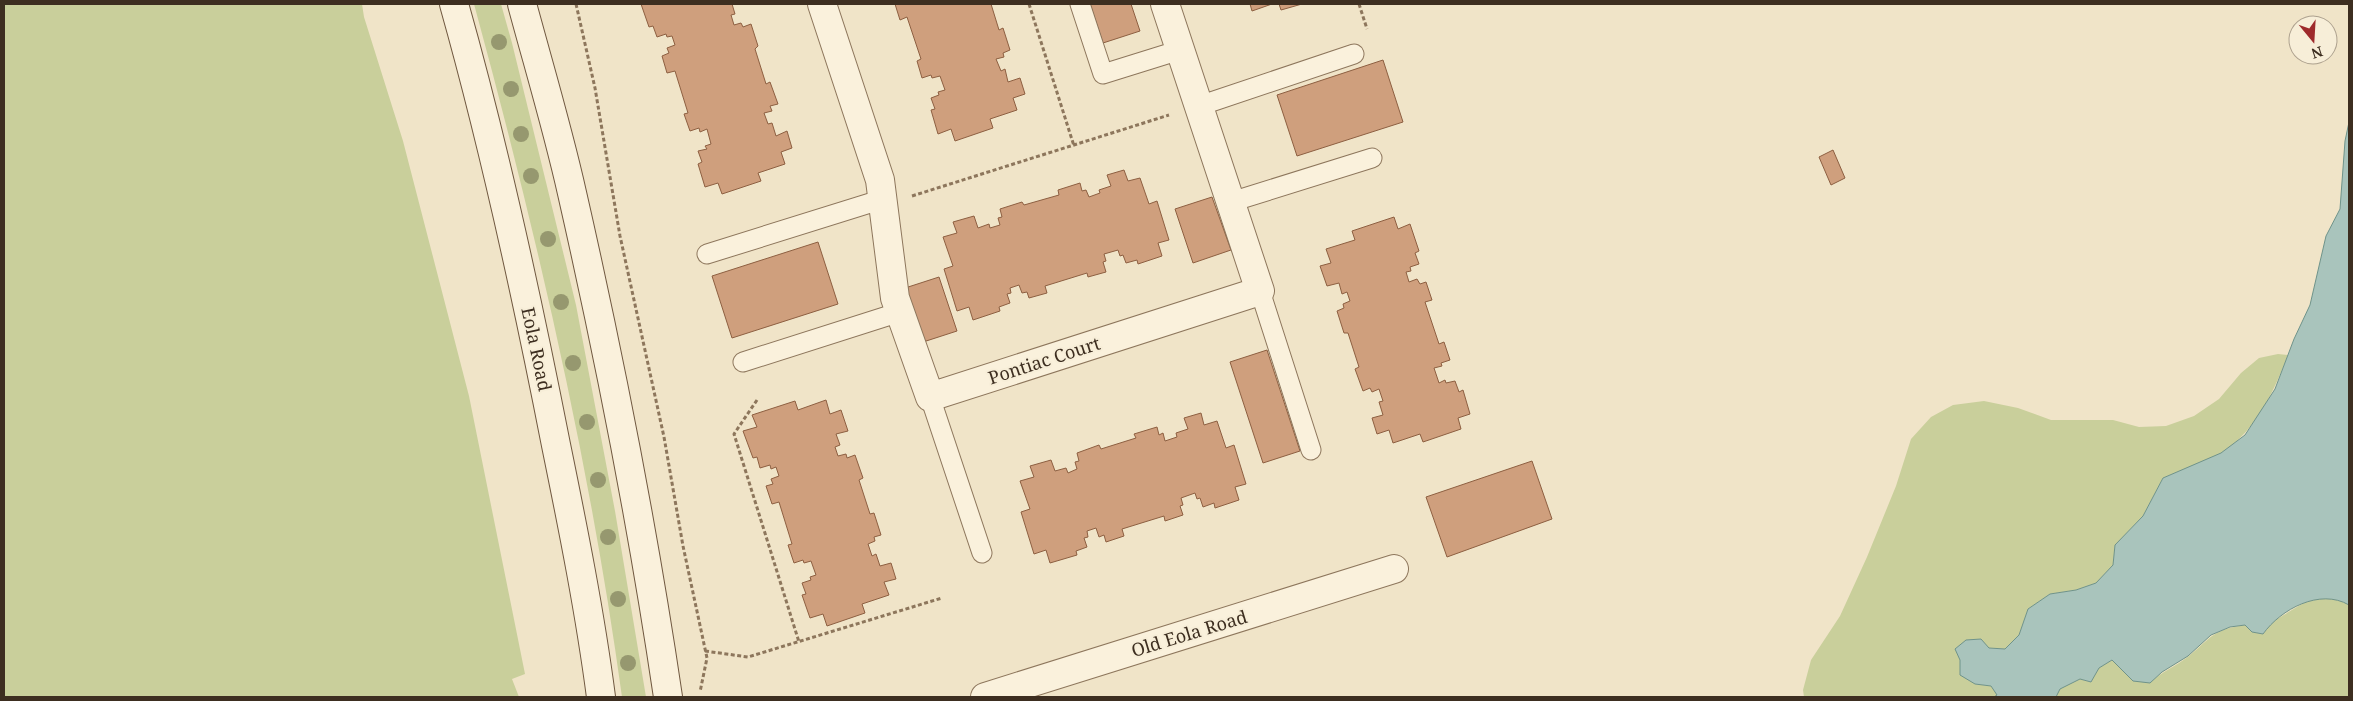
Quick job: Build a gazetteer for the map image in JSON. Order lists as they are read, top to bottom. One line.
{"streets":{"street":["Eola Road","Pontiac Court","Old Eola Road"]},"north":"bottom"}
